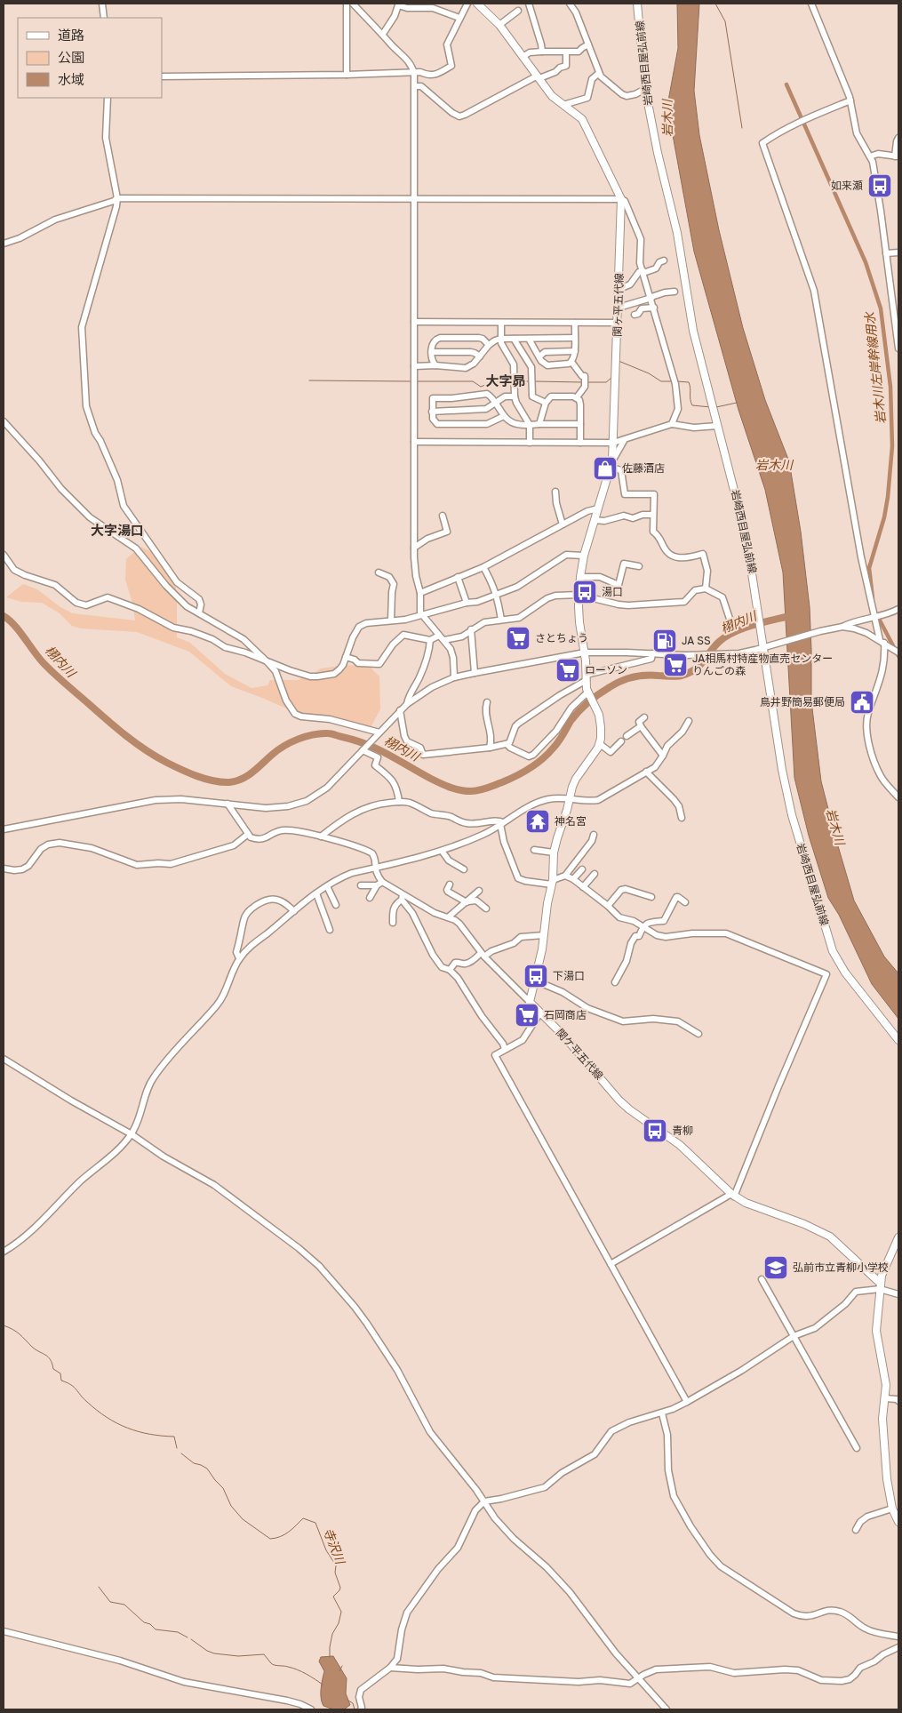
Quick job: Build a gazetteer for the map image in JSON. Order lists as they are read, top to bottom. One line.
{"streets":{"main road":["岩崎西目屋弘前線","関ヶ平五代線","関ケ平五代線"]},"districts":["大字昴","大字湯口"],"water":["岩木川","岩木川左岸幹線用水","栩内川","寺沢川"],"places":{"bus stop":["如来瀬","湯口","下湯口","青柳"],"shop":["佐藤酒店"],"supermarket":["さとちょう","JA相馬村特産物直売センター りんごの森","ローソン","石岡商店"],"fuel station":["JA SS"],"public building":["鳥井野簡易郵便局"],"temple":["神名宮"],"school or university":["弘前市立青柳小学校"]},"legend":["道路","公園","水域"]}
